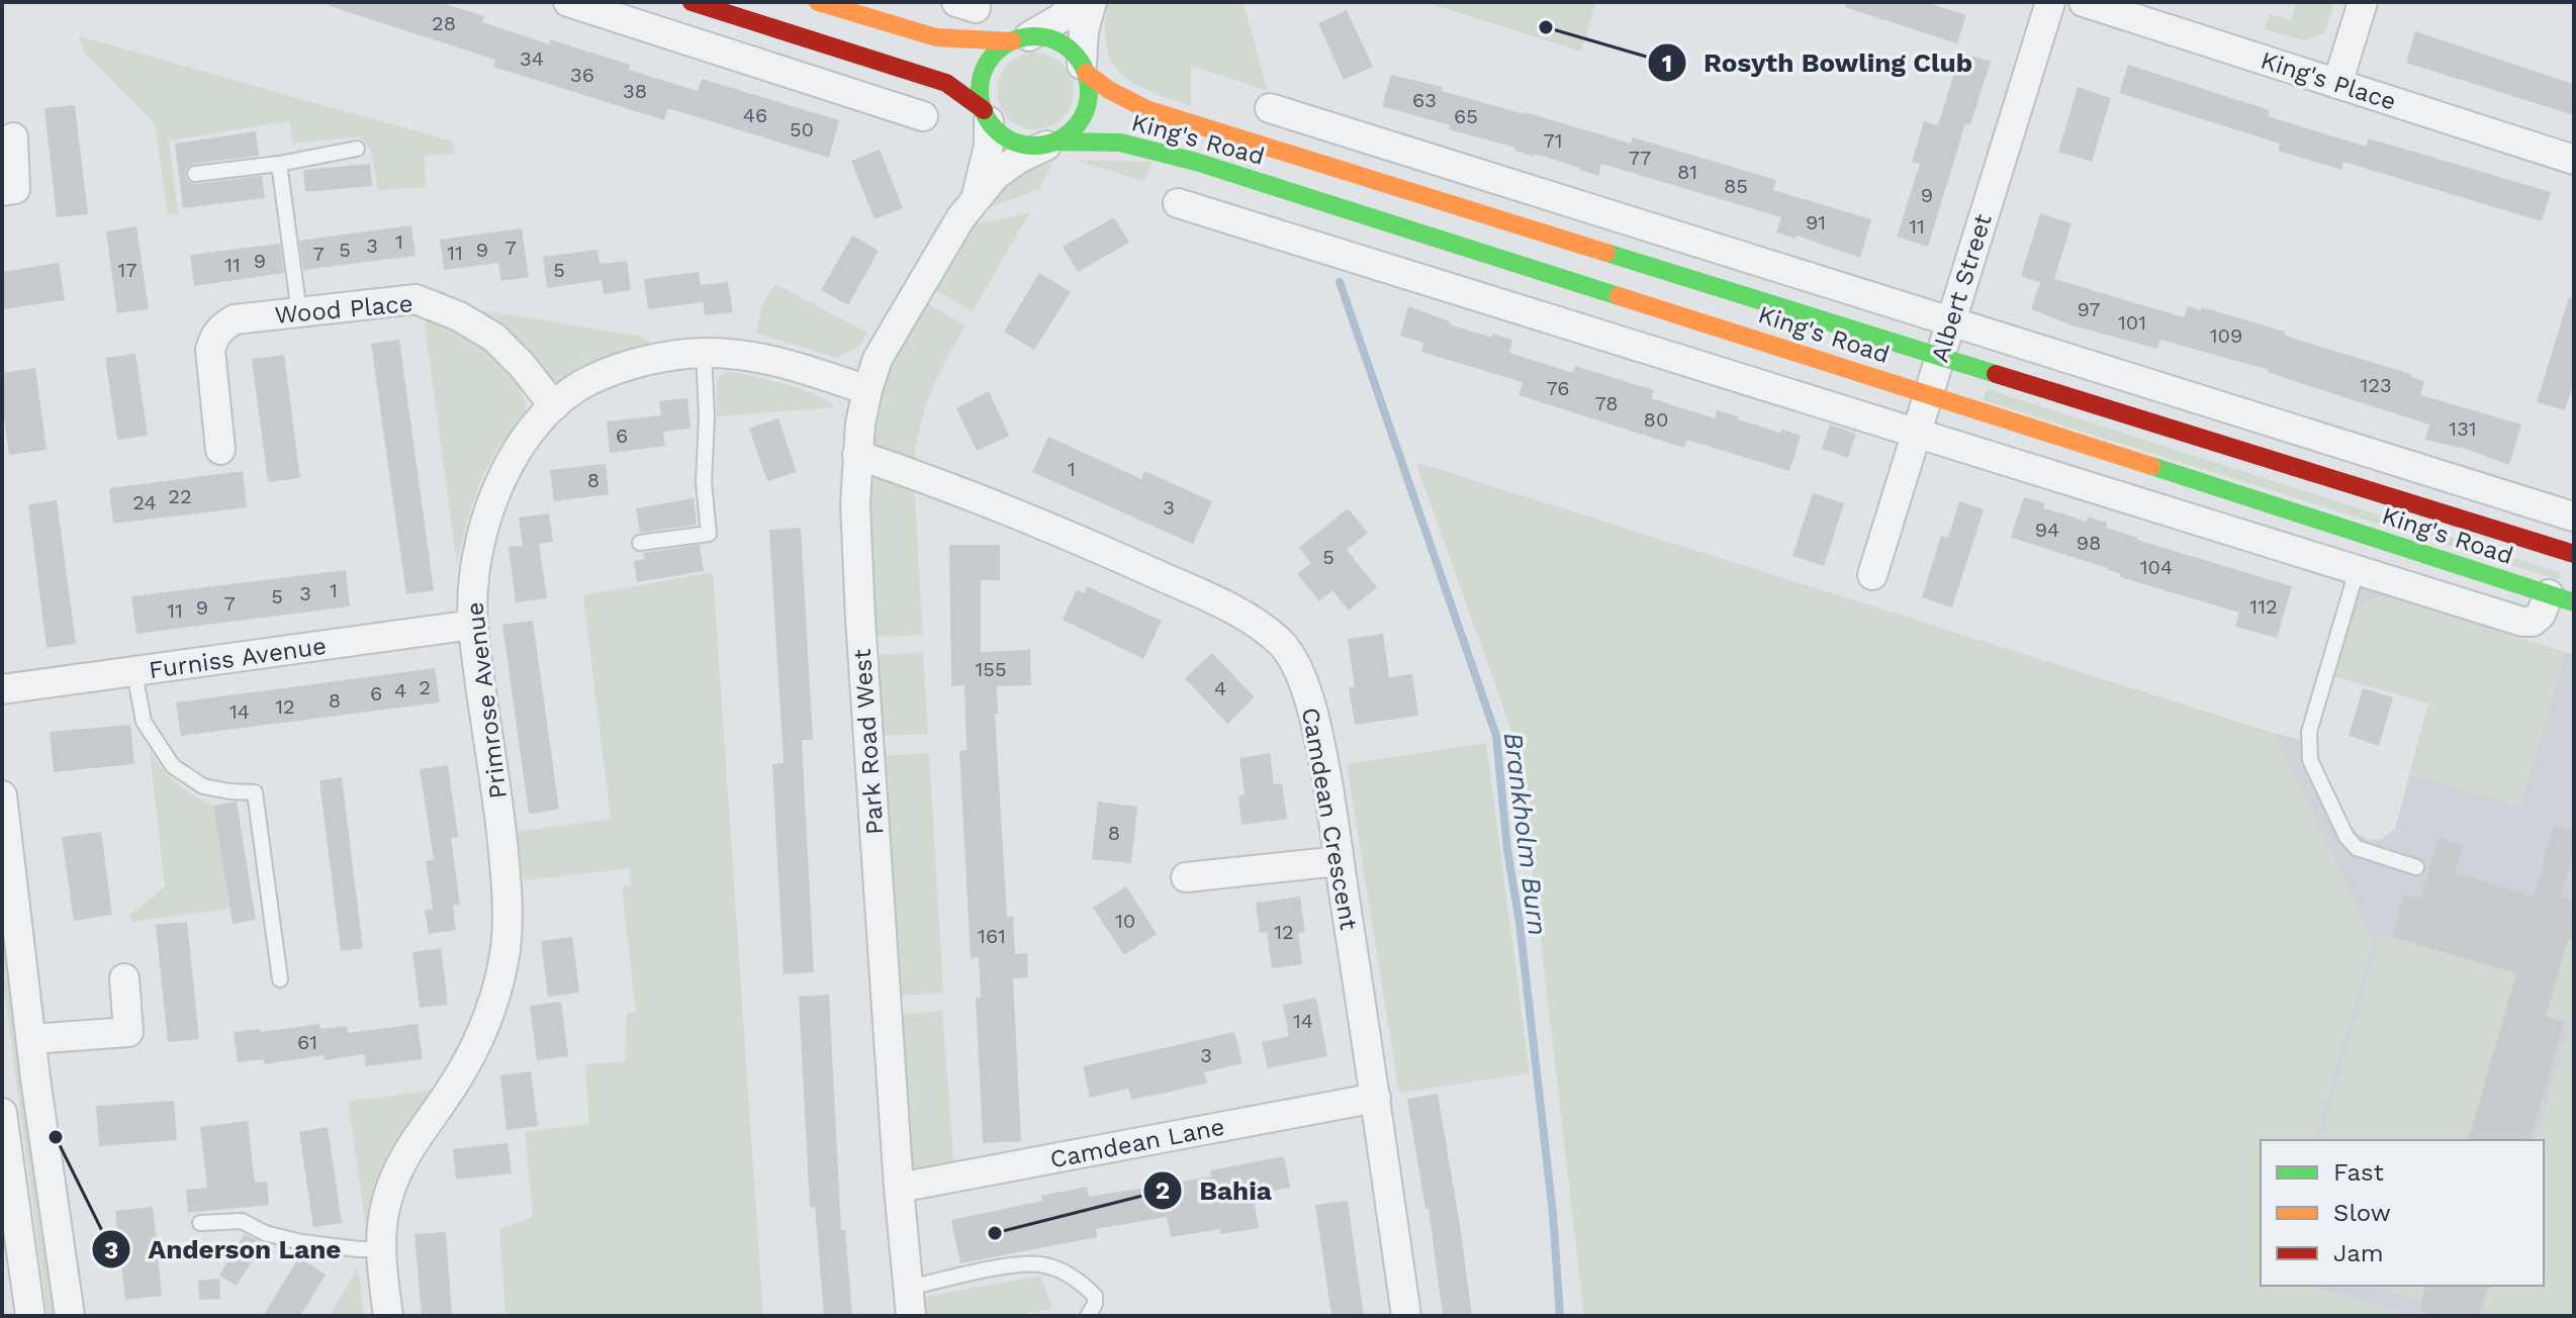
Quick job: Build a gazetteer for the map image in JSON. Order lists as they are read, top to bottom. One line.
{"streets":{"main road":["King's Road"],"street":["King's Place","Albert Street","Wood Place","Furniss Avenue","Primrose Avenue","Park Road West","Camdean Crescent","Camdean Lane"]},"crossings":[["King's Road","Albert Street"],["King's Road","Park Road West"],["Wood Place","Primrose Avenue"],["Furniss Avenue","Primrose Avenue"],["Primrose Avenue","Park Road West"],["Park Road West","Camdean Crescent"],["Park Road West","Camdean Lane"],["Camdean Crescent","Camdean Lane"]],"water":["Brankholm Burn"],"places":["Rosyth Bowling Club","Anderson Lane","Bahia"],"house_numbers":["28","34","36","38","63","46","65","50","71","77","81","85","9","91","11","1","3","7","5","9","11","7","9","11","17","5","97","101","109","123","76","78","80","131","6","1","8","22","24","3","94","98","5","104","1","3","5","7","112","9","11","155","2","4","4","6","8","12","14","8","10","12","161","14","61","3"],"legend":["Fast","Slow","Jam"]}
